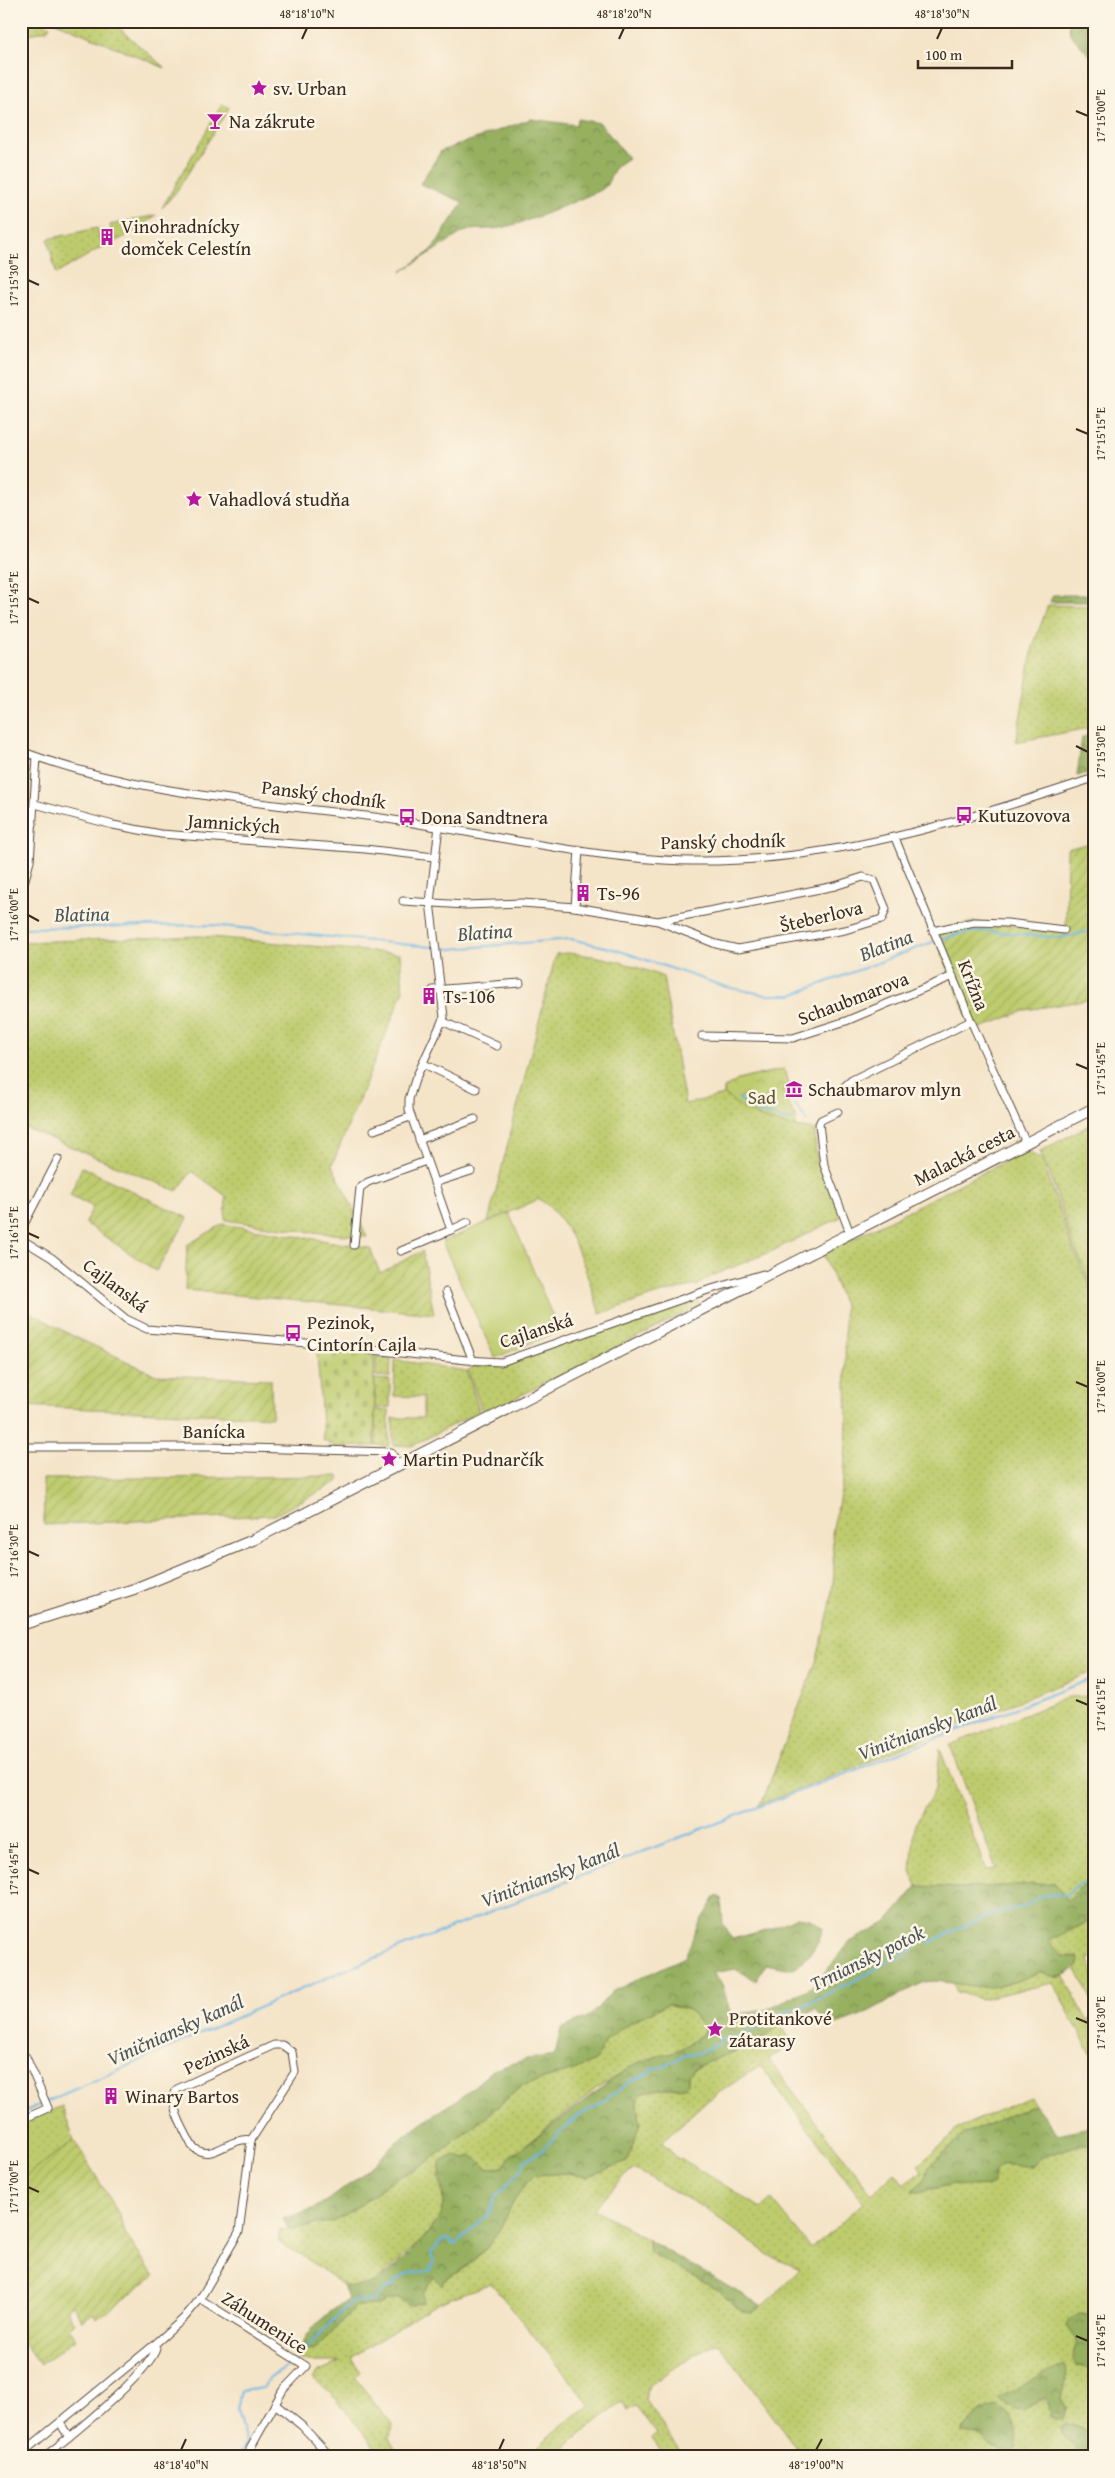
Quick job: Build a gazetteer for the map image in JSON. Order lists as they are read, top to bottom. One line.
{"streets":{"main road":["Malacká cesta"],"street":["Panský chodník","Jamnických","Šteberlova","Krížna","Schaubmarova","Cajlanská","Banícka","Pezinská","Záhumenice"]},"crossings":[["Panský chodník","Krížna"],["Krížna","Schaubmarova"],["Krížna","Malacká cesta"],["Pezinská","Záhumenice"]],"water":["Blatina","Viničniansky kanál","Trniansky potok"],"parks":["Sad"],"places":{"place":["sv. Urban","Vahadlová studňa","Martin Pudnarčík","Protitankové zátarasy"],"bar":["Na zákrute"],"building":["Vinohradnícky domček Celestín","Ts-96","Ts-106","Winary Bartos"],"bus stop":["Kutuzovova","Dona Sandtnera","Pezinok, Cintorín Cajla"],"museum":["Schaubmarov mlyn"]},"scale_bar":"100 m","coordinates":["48°18'10\"N","48°18'20\"N","48°18'30\"N","17°15'00\"E","17°15'30\"E","17°15'15\"E","17°15'45\"E","17°16'00\"E","17°16'15\"E","17°16'30\"E","17°16'45\"E","17°17'00\"E","48°18'40\"N","48°18'50\"N","48°19'00\"N"]}
